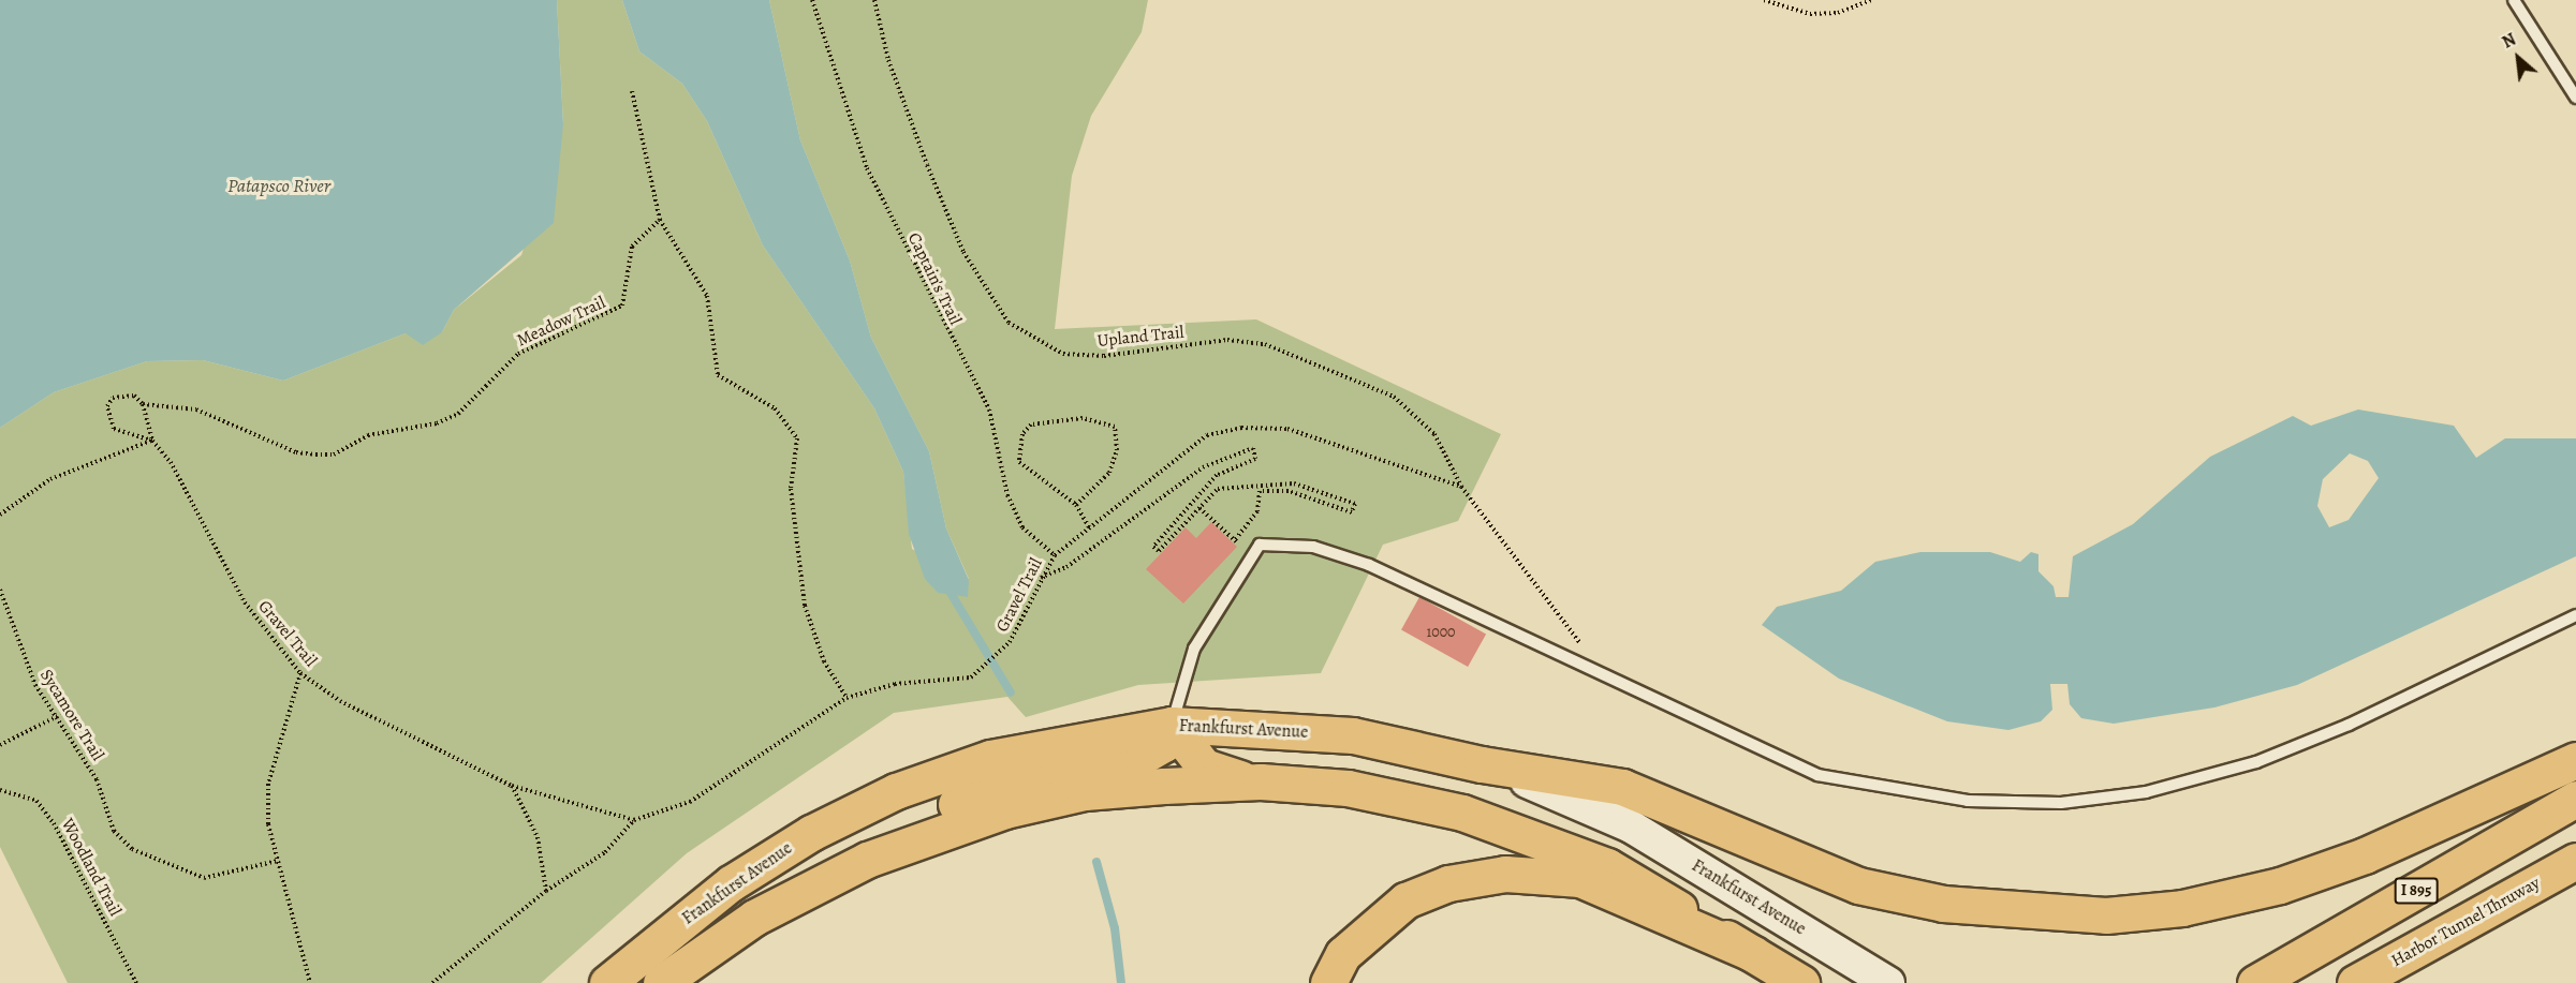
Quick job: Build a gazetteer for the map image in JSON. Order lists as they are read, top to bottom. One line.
{"streets":{"main road":["Frankfurst Avenue","I 895","Harbor Tunnel Thruway"],"path":["Captain's Trail","Meadow Trail","Upland Trail","Gravel Trail","Sycamore Trail","Woodland Trail"]},"crossings":[["Captain's Trail","Gravel Trail"],["Meadow Trail","Gravel Trail"],["Upland Trail","Gravel Trail"]],"water":["Patapsco River"],"house_numbers":["1000"],"north":"top left"}
